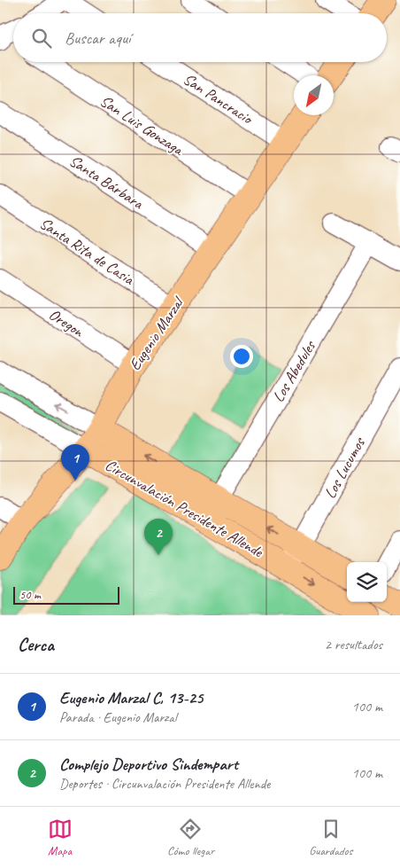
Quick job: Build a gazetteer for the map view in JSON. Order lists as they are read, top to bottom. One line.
{"streets":{"main road":["Eugenio Marzal","Circunvalación Presidente Allende"],"street":["San Pancracio","San Luis Gonzaga","Santa Bárbara","Santa Rita de Casia","Oregon","Los Abedules","Los Lucumos"]},"crossings":[["San Pancracio","Eugenio Marzal"],["San Luis Gonzaga","Eugenio Marzal"],["Santa Bárbara","Eugenio Marzal"],["Santa Rita de Casia","Eugenio Marzal"],["Oregon","Eugenio Marzal"],["Eugenio Marzal","Circunvalación Presidente Allende"],["Los Abedules","Circunvalación Presidente Allende"],["Los Lucumos","Circunvalación Presidente Allende"]],"scale_bar":"50 m","north":"bottom left","page":{"search":"Buscar aquí","pins":["1","2"],"scale":"50 m","heading":["Cerca","2 resultados"],"list":[{"mark":"1","name":"Eugenio Marzal C, 13-25","note":"Parada · Eugenio Marzal","value":"100 m"},{"mark":"2","name":"Complejo Deportivo Sindempart","note":"Deportes · Circunvalación Presidente Allende","value":"100 m"}],"nav":["Mapa","Cómo llegar","Guardados"]}}
